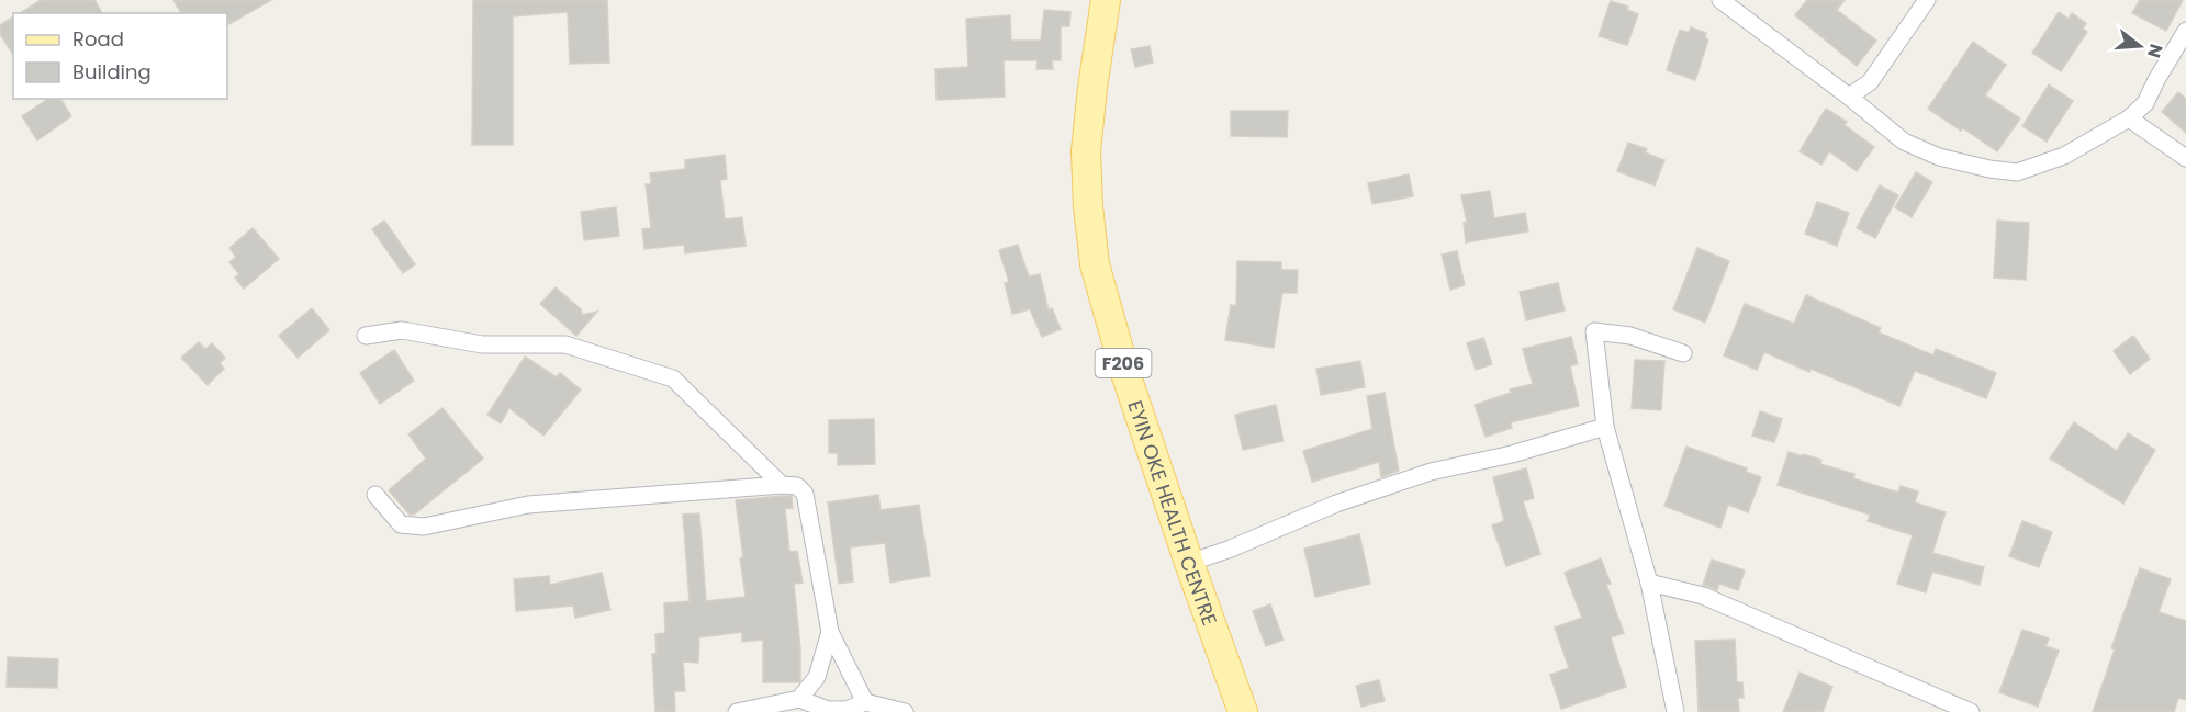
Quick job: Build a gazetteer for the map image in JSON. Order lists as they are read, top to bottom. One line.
{"streets":{"main road":["F206","EYIN OKE HEALTH CENTRE"]},"legend":["Road","Building"],"north":"right"}
